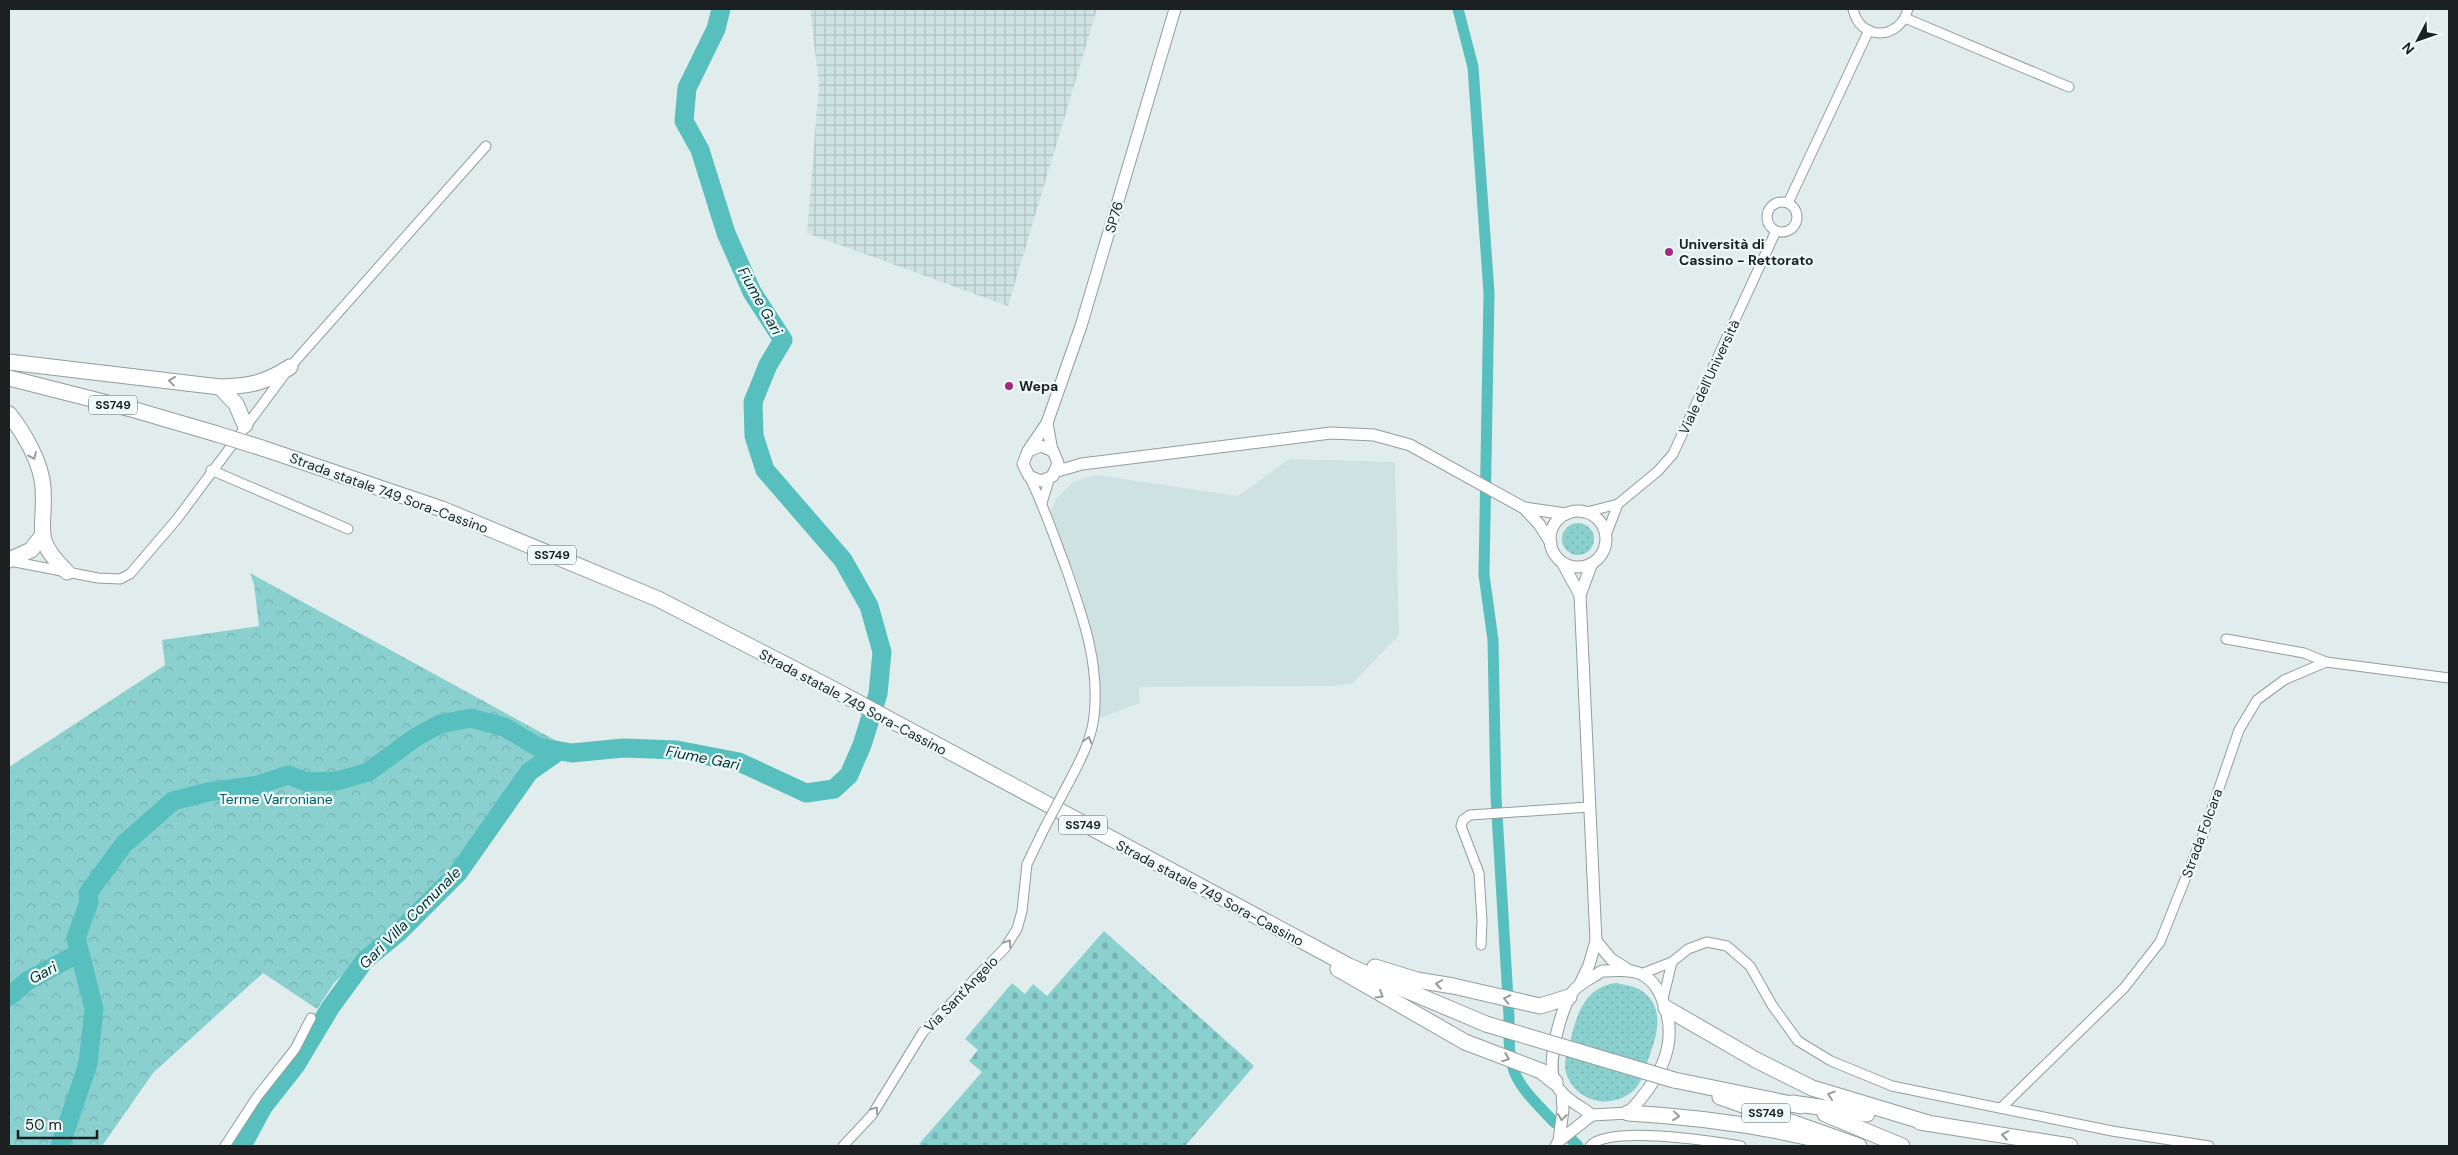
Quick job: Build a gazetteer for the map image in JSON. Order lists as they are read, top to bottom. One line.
{"streets":{"highway":["SS749","Strada statale 749 Sora-Cassino"],"street":["SP76","Viale dell'Università","Strada Folcara","Via Sant'Angelo"]},"crossings":[["SP76","Via Sant'Angelo"]],"one_way":["Via Sant'Angelo"],"water":["Fiume Gari","Gari Villa Comunale","Gari"],"parks":["Terme Varroniane"],"places":["Università di Cassino - Rettorato","Wepa"],"scale_bar":"50 m","north":"bottom left"}
